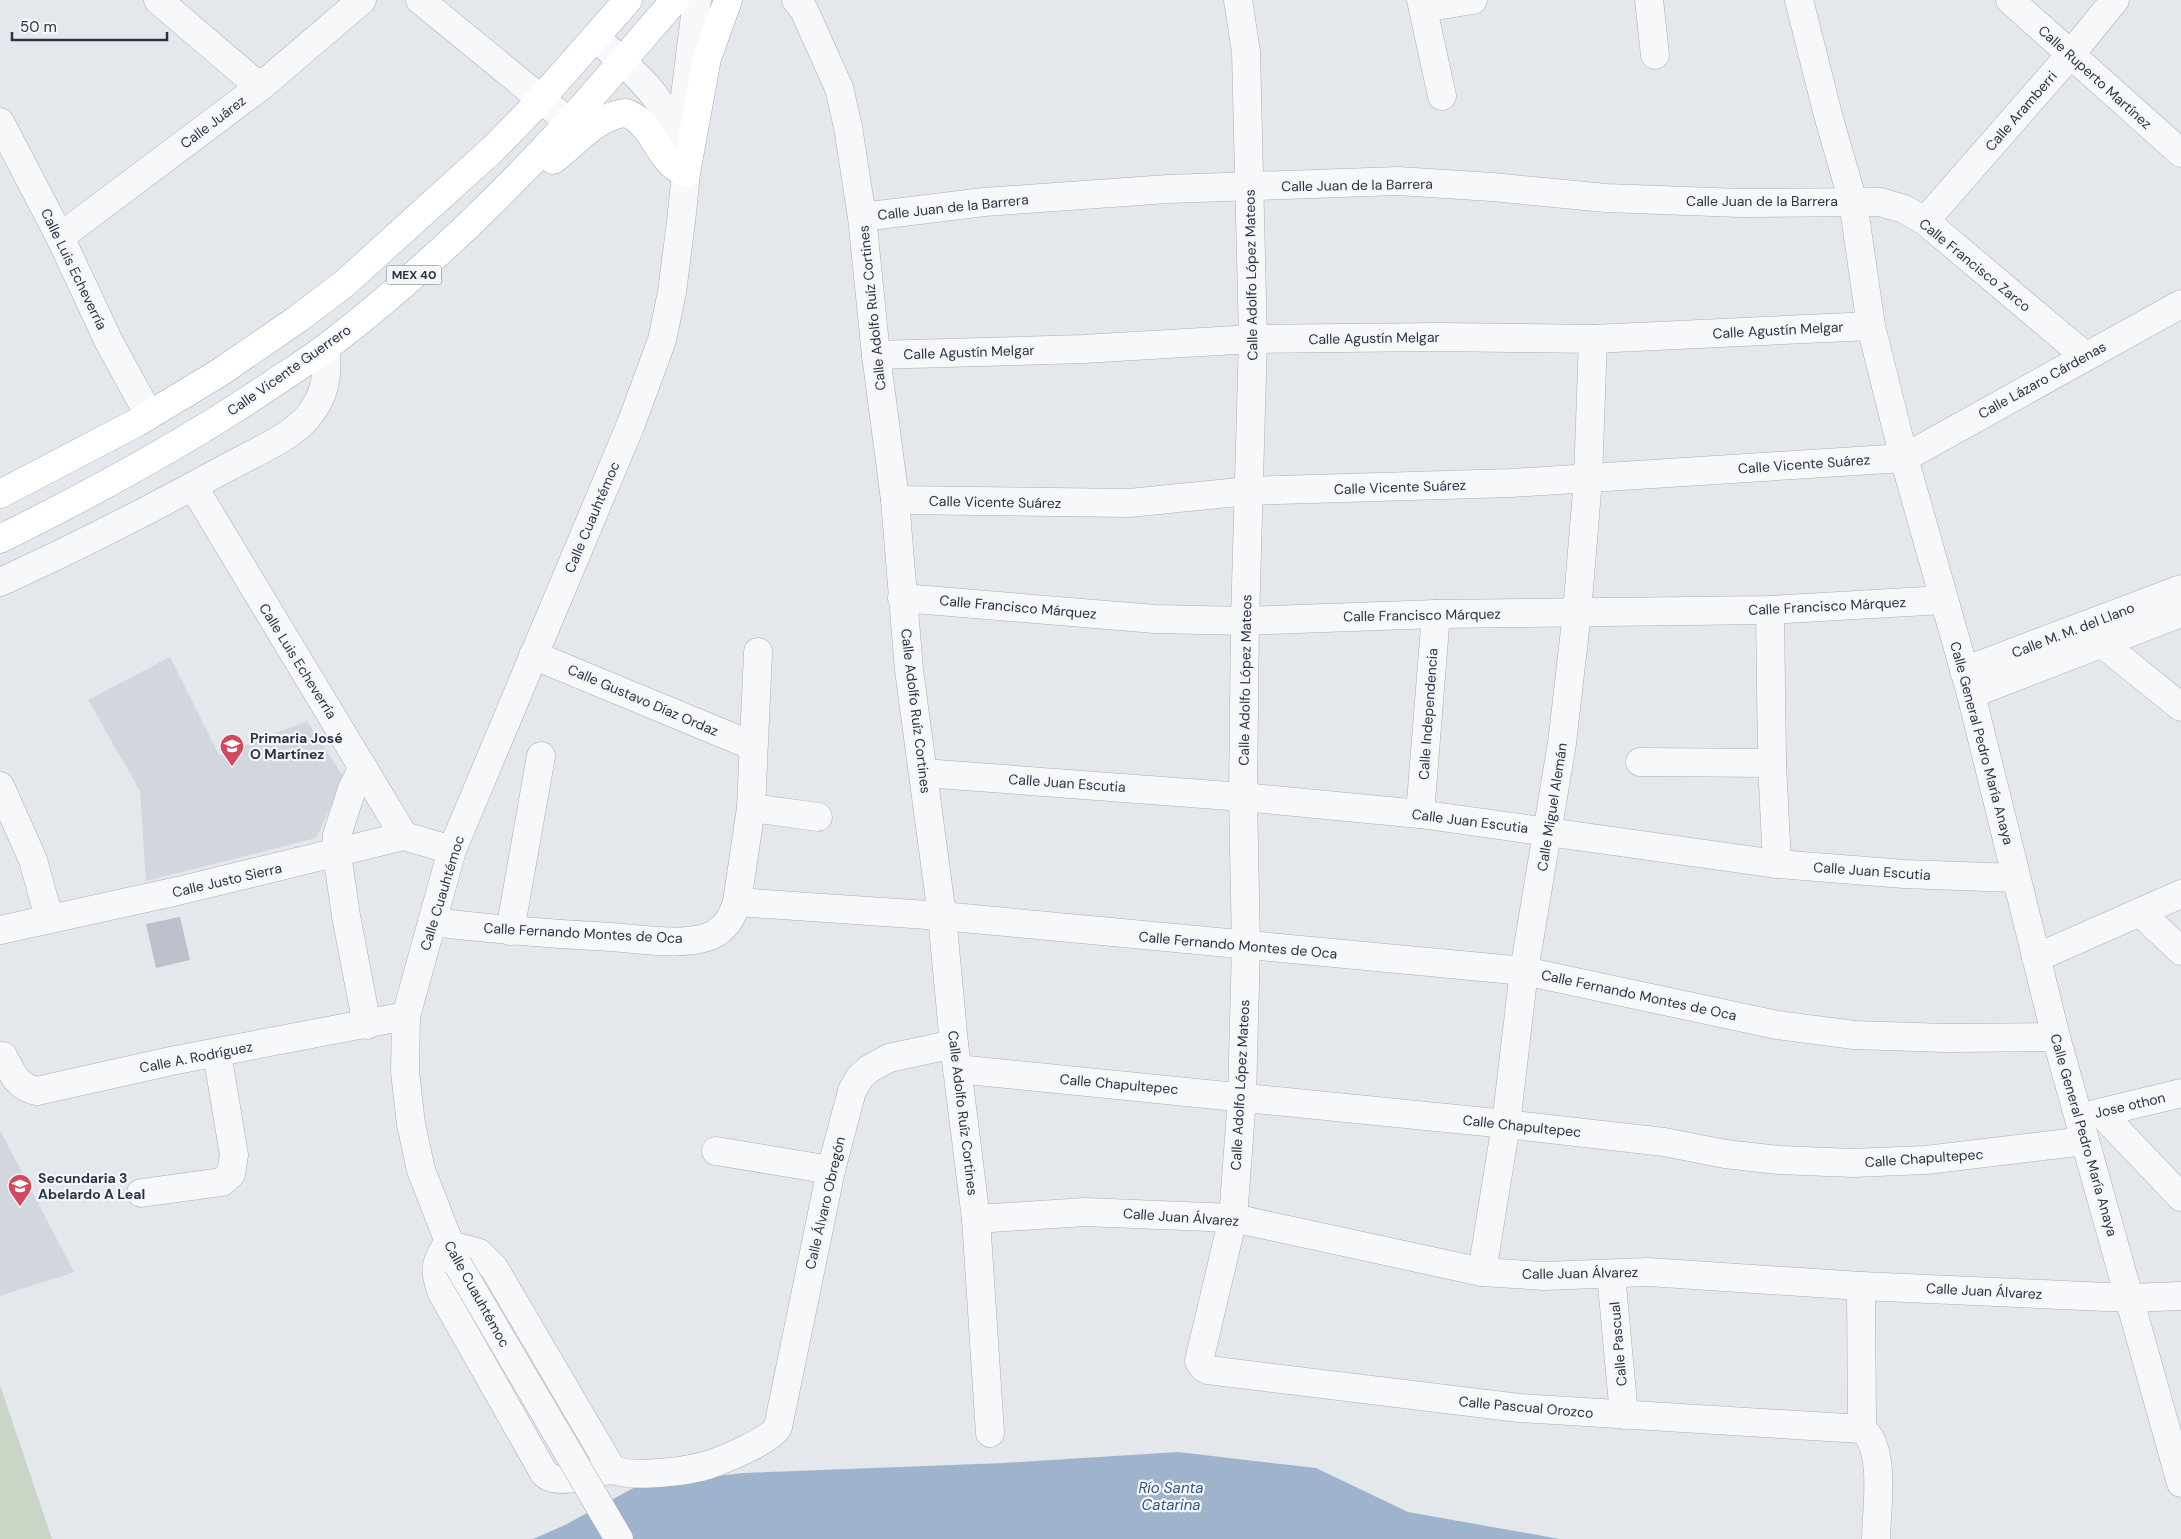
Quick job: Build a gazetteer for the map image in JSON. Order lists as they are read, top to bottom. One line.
{"streets":{"main road":["MEX 40","Calle Vicente Guerrero"],"street":["Calle Ruperto Martínez","Calle Aramberri","Calle Juárez","Calle Juan de la Barrera","Calle Francisco Zarco","Calle Luis Echeverría","Calle Adolfo López Mateos","Calle Adolfo Ruíz Cortines","Calle Agustín Melgar","Calle Lázaro Cárdenas","Calle Vicente Suárez","Calle Cuauhtémoc","Calle Francisco Márquez","Calle M. M. del Llano","Calle Gustavo Díaz Ordaz","Calle Independencia","Calle General Pedro María Anaya","Calle Juan Escutia","Calle Miguel Alemán","Calle Justo Sierra","Calle Fernando Montes de Oca","Calle A. Rodríguez","Calle Chapultepec","Jose othon","Calle Álvaro Obregón","Calle Juan Álvarez","Calle Pascual","Calle Pascual Orozco"]},"crossings":[["Calle Ruperto Martínez","Calle Aramberri"],["Calle Aramberri","Calle Francisco Zarco"],["Calle Juárez","Calle Luis Echeverría"],["Calle Juan de la Barrera","Calle Francisco Zarco"],["Calle Juan de la Barrera","Calle Adolfo López Mateos"],["Calle Juan de la Barrera","Calle Adolfo Ruíz Cortines"],["Calle Juan de la Barrera","Calle General Pedro María Anaya"],["Calle Francisco Zarco","Calle Lázaro Cárdenas"],["Calle Francisco Zarco","Calle General Pedro María Anaya"],["Calle Luis Echeverría","MEX 40"],["Calle Luis Echeverría","Calle Justo Sierra"],["MEX 40","Calle Vicente Guerrero"],["Calle Adolfo López Mateos","Calle Agustín Melgar"],["Calle Adolfo López Mateos","Calle Vicente Suárez"],["Calle Adolfo López Mateos","Calle Francisco Márquez"],["Calle Adolfo López Mateos","Calle Juan Escutia"],["Calle Adolfo López Mateos","Calle Fernando Montes de Oca"],["Calle Adolfo López Mateos","Calle Chapultepec"],["Calle Adolfo López Mateos","Calle Juan Álvarez"],["Calle Adolfo López Mateos","Calle Pascual Orozco"],["Calle Adolfo Ruíz Cortines","Calle Agustín Melgar"],["Calle Adolfo Ruíz Cortines","Calle Vicente Suárez"],["Calle Adolfo Ruíz Cortines","Calle Francisco Márquez"],["Calle Adolfo Ruíz Cortines","Calle Juan Escutia"],["Calle Adolfo Ruíz Cortines","Calle Fernando Montes de Oca"],["Calle Adolfo Ruíz Cortines","Calle Chapultepec"],["Calle Adolfo Ruíz Cortines","Calle Álvaro Obregón"],["Calle Adolfo Ruíz Cortines","Calle Juan Álvarez"],["Calle Agustín Melgar","Calle General Pedro María Anaya"],["Calle Agustín Melgar","Calle Miguel Alemán"],["Calle Lázaro Cárdenas","Calle Vicente Suárez"],["Calle Lázaro Cárdenas","Calle General Pedro María Anaya"],["Calle Vicente Suárez","Calle General Pedro María Anaya"],["Calle Vicente Suárez","Calle Miguel Alemán"],["Calle Cuauhtémoc","Calle Gustavo Díaz Ordaz"],["Calle Cuauhtémoc","Calle Fernando Montes de Oca"],["Calle Cuauhtémoc","Calle A. Rodríguez"],["Calle Francisco Márquez","Calle Independencia"],["Calle Francisco Márquez","Calle General Pedro María Anaya"],["Calle Francisco Márquez","Calle Miguel Alemán"],["Calle M. M. del Llano","Calle General Pedro María Anaya"],["Calle Independencia","Calle Juan Escutia"],["Calle General Pedro María Anaya","Calle Juan Escutia"],["Calle General Pedro María Anaya","Calle Fernando Montes de Oca"],["Calle General Pedro María Anaya","Calle Chapultepec"],["Calle General Pedro María Anaya","Jose othon"],["Calle General Pedro María Anaya","Calle Juan Álvarez"],["Calle Juan Escutia","Calle Miguel Alemán"],["Calle Miguel Alemán","Calle Fernando Montes de Oca"],["Calle Miguel Alemán","Calle Chapultepec"],["Calle Miguel Alemán","Calle Juan Álvarez"],["Calle Chapultepec","Jose othon"],["Calle Chapultepec","Calle Álvaro Obregón"],["Calle Juan Álvarez","Calle Pascual"],["Calle Pascual","Calle Pascual Orozco"]],"water":["Río Santa Catarina"],"places":{"school or university":["Primaria José O Martínez","Secundaria 3 Abelardo A Leal"]},"scale_bar":"50 m"}
